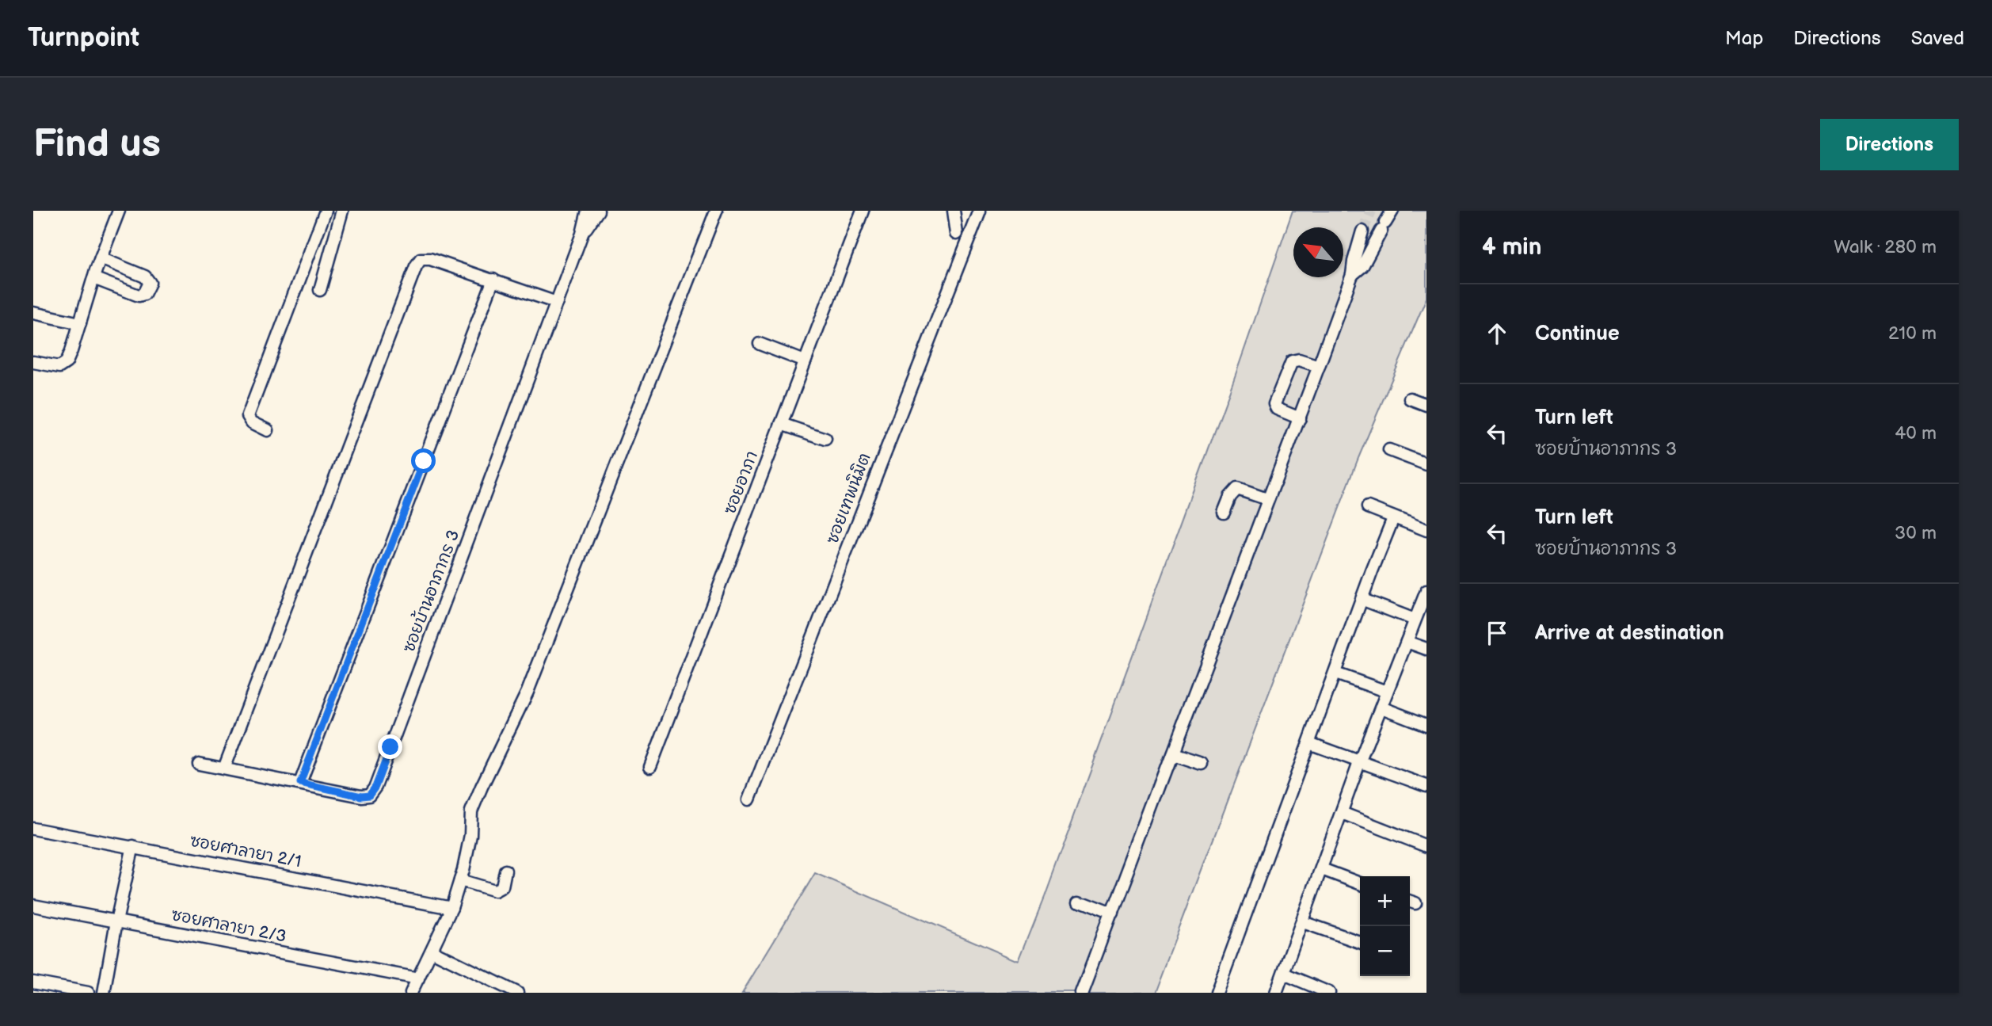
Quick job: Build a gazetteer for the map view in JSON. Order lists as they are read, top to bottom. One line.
{"streets":{"street":["ซอยอาภา","ซอยเทพนิมิต","ซอยบ้านอาภากร 3","ซอยศาลายา 2/1","ซอยศาลายา 2/3"]},"north":"top left","page":{"header":"Turnpoint","nav":["Map","Directions","Saved"],"buttons":"Directions","title":"Find us","heading":["4 min","Walk · 280 m"],"list":[["Continue","210 m"],["Turn left","ซอยบ้านอาภากร 3","40 m"],["Turn left","ซอยบ้านอาภากร 3","30 m"],"Arrive at destination"],"map_buttons":["+","−"]}}
